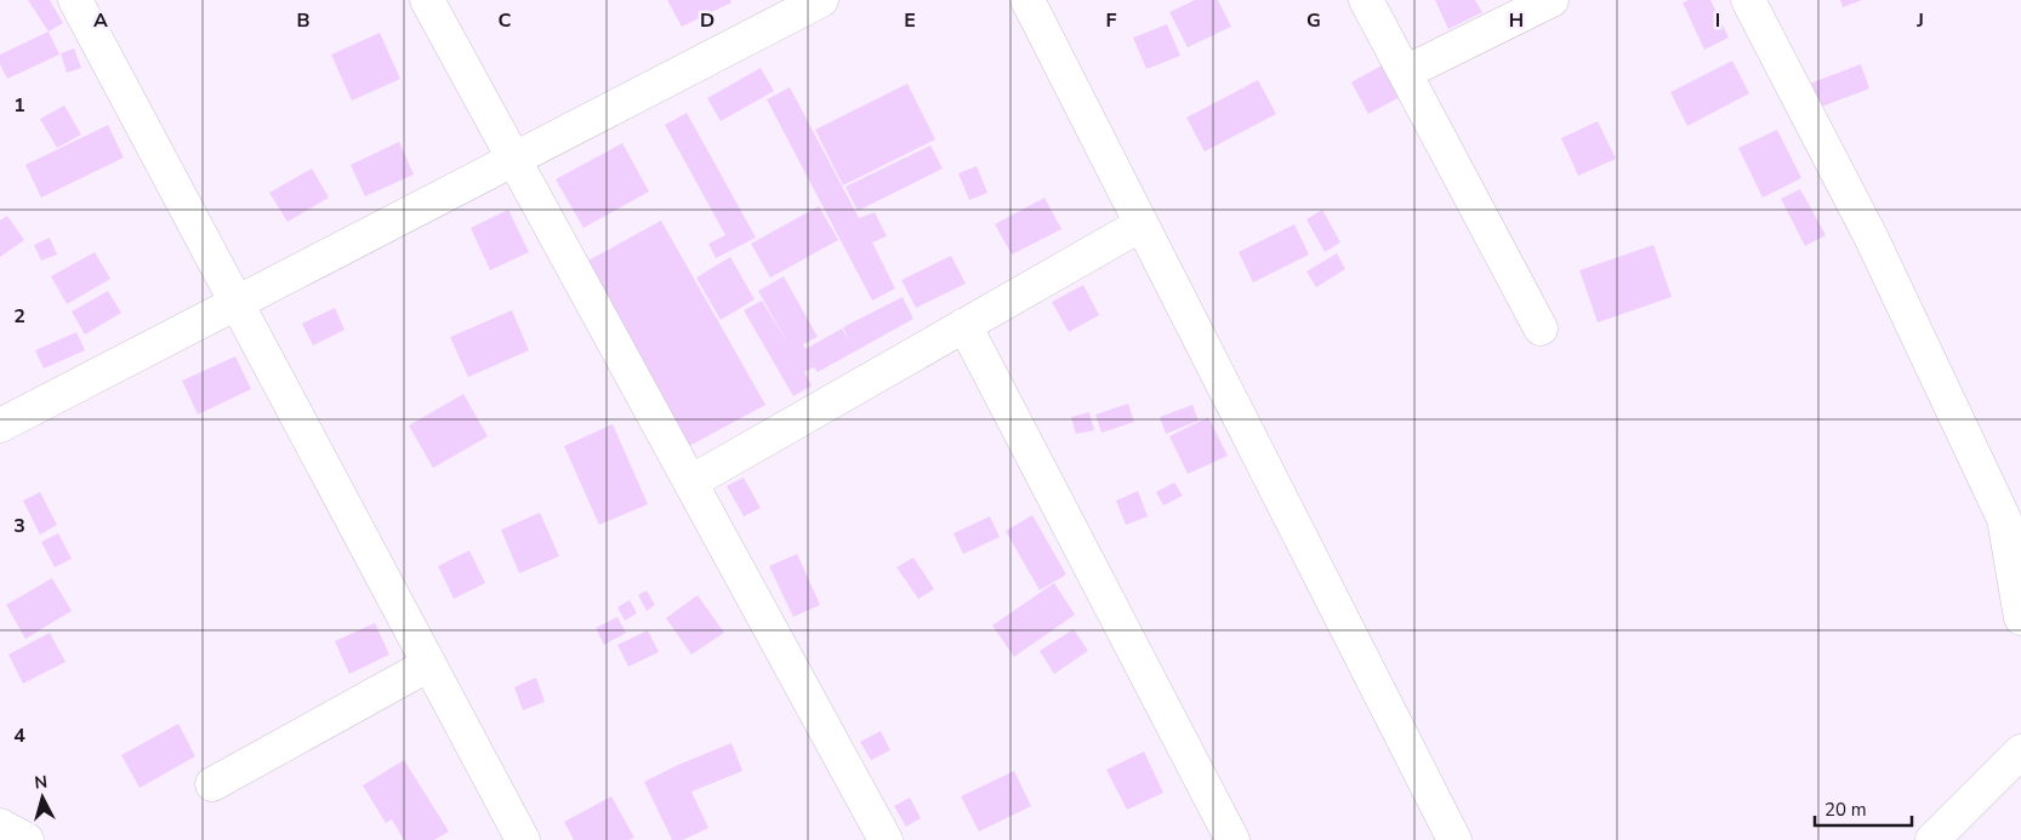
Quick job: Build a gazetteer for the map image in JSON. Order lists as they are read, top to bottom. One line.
{"scale_bar":"20 m","north":"top","grid":{"columns":["A","B","C","D","E","F","G","H","I","J"],"rows":["1","2","3","4"]}}
